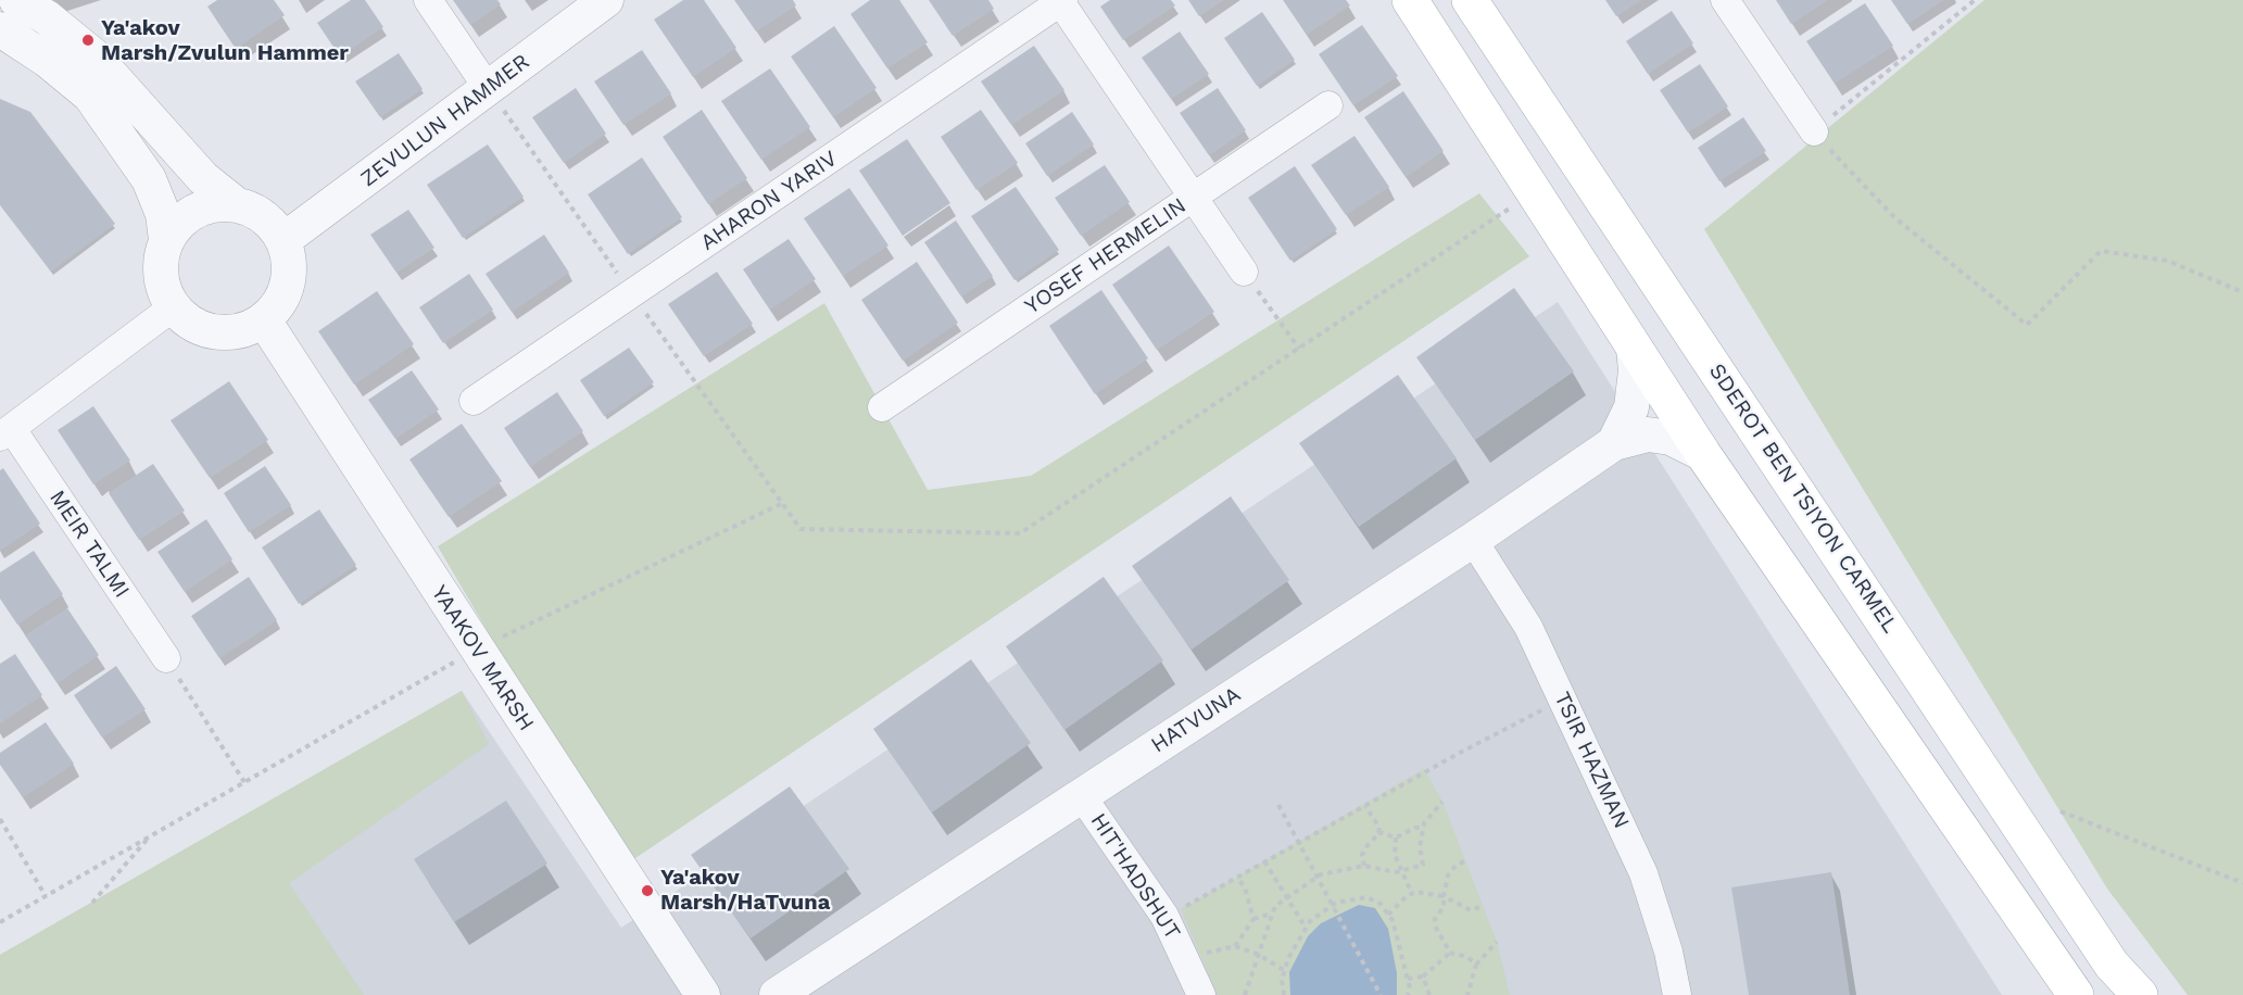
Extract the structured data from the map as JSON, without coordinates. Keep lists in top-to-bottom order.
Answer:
{
  "streets": {
    "main road": ["SDEROT BEN TSIYON CARMEL"],
    "street": [
      "ZEVULUN HAMMER",
      "AHARON YARIV",
      "YOSEF HERMELIN",
      "MEIR TALMI",
      "YAAKOV MARSH",
      "HATVUNA",
      "TSIR HAZMAN",
      "HIT'HADSHUT"
    ]
  },
  "crossings": [
    ["ZEVULUN HAMMER", "YAAKOV MARSH"],
    ["HATVUNA", "TSIR HAZMAN"],
    ["HATVUNA", "HIT'HADSHUT"]
  ],
  "places": ["Ya'akov Marsh/Zvulun Hammer", "Ya'akov Marsh/HaTvuna"]
}
